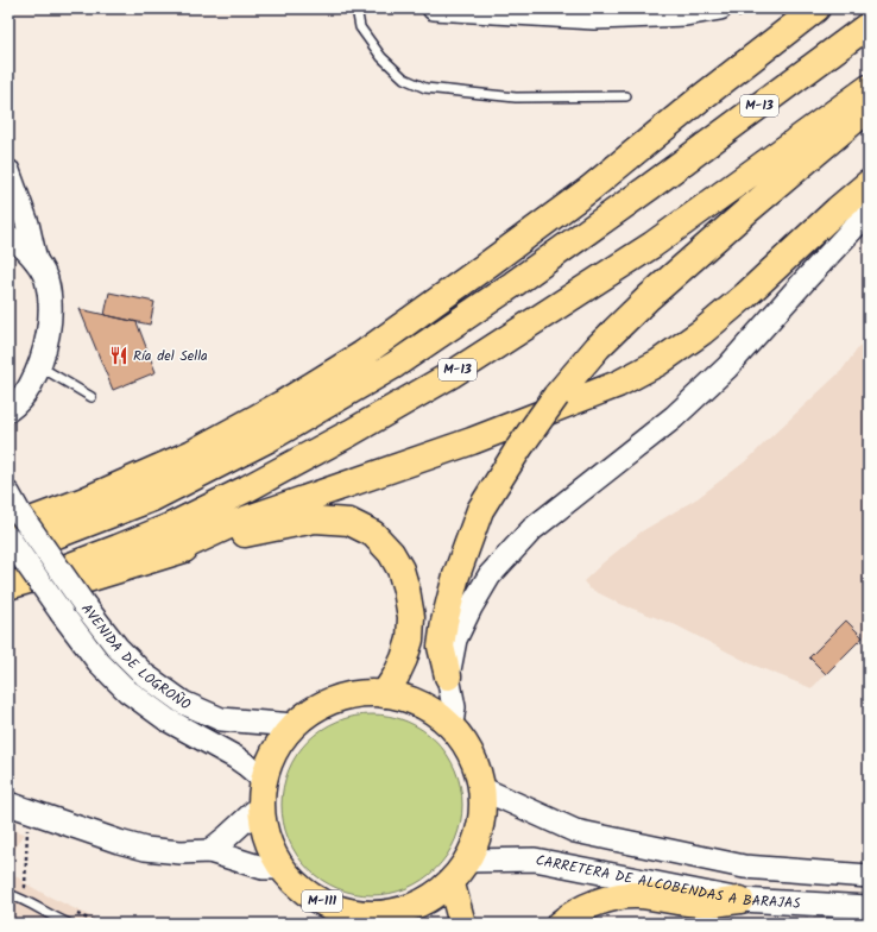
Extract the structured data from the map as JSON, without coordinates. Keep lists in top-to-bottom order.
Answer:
{
  "streets": {
    "main road": ["M-13", "M-111"],
    "street": ["AVENIDA DE LOGROÑO", "CARRETERA DE ALCOBENDAS A BARAJAS"]
  },
  "crossings": [
    ["AVENIDA DE LOGROÑO", "M-111"],
    ["CARRETERA DE ALCOBENDAS A BARAJAS", "M-111"]
  ],
  "places": {
    "restaurant": ["Ría del Sella"]
  }
}
